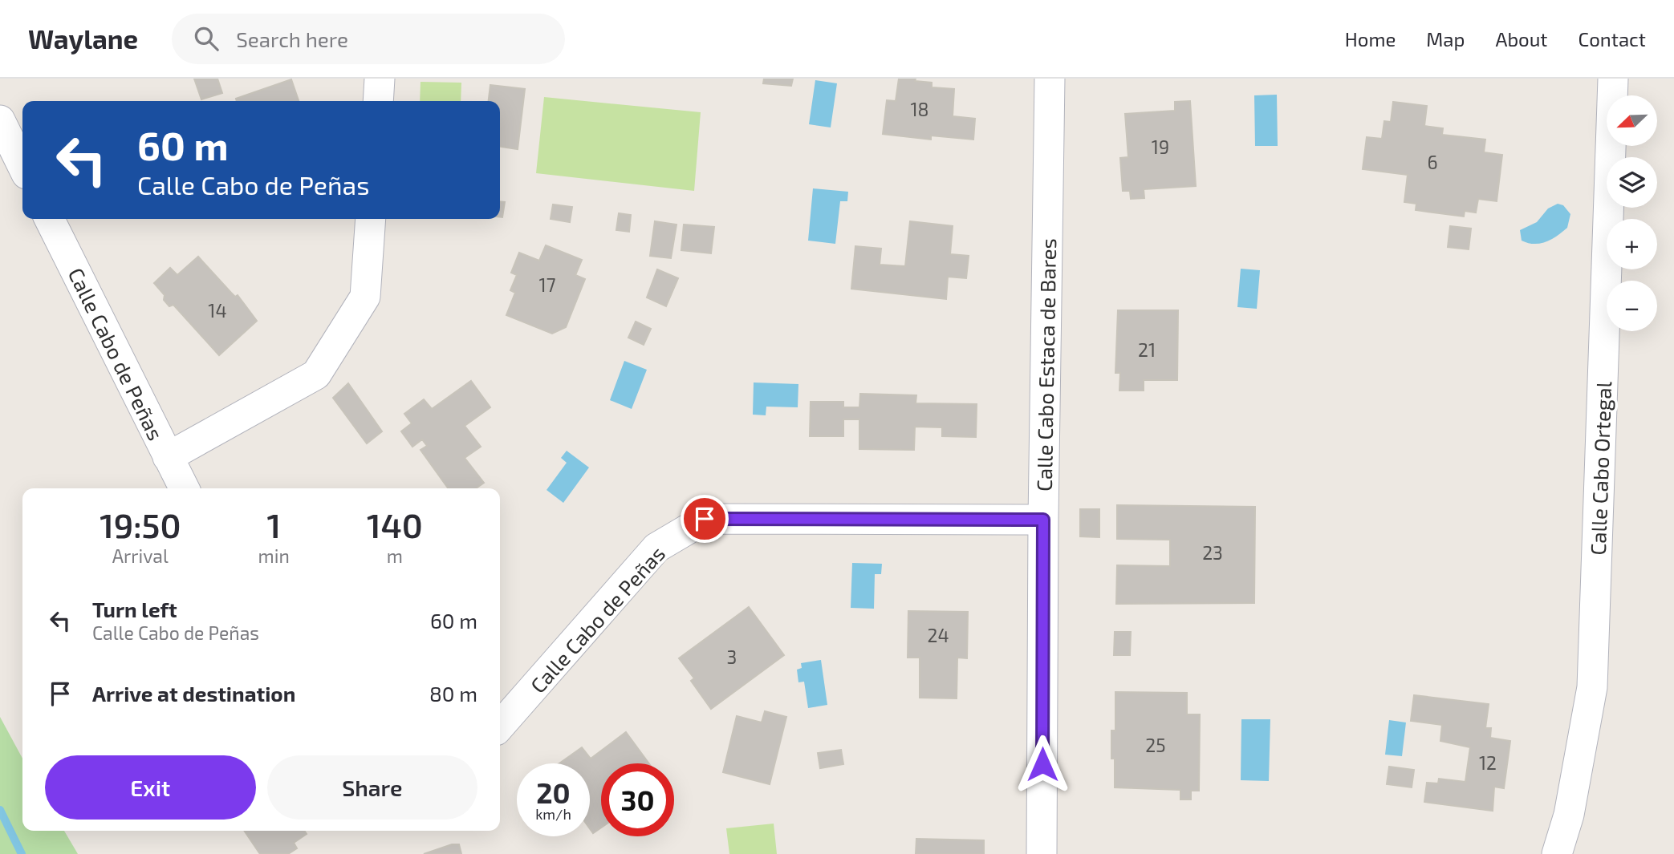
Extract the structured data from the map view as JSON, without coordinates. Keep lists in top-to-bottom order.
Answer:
{
  "streets": {
    "street": ["Calle Cabo de Peñas", "Calle Cabo Estaca de Bares", "Calle Cabo Ortegal"]
  },
  "crossings": [
    ["Calle Cabo de Peñas", "Calle Cabo Estaca de Bares"]
  ],
  "house_numbers": [
    "18",
    "19",
    "6",
    "17",
    "14",
    "21",
    "23",
    "24",
    "3",
    "25",
    "12"
  ],
  "north": "bottom left",
  "page": {
    "header": "Waylane",
    "search": "Search here",
    "nav": [
      "Home",
      "Map",
      "About",
      "Contact"
    ],
    "map_buttons": ["+", "−"],
    "turn": ["60 m", "Calle Cabo de Peñas"],
    "eta": [
      "19:50",
      "Arrival",
      "1",
      "min",
      "140",
      "m"
    ],
    "list": [
      {
        "name": "Turn left",
        "note": "Calle Cabo de Peñas",
        "value": "60 m"
      },
      {
        "name": "Arrive at destination",
        "value": "80 m"
      }
    ],
    "buttons": ["Exit", "Share"],
    "speed": "20 km/h",
    "limit": "30"
  }
}
